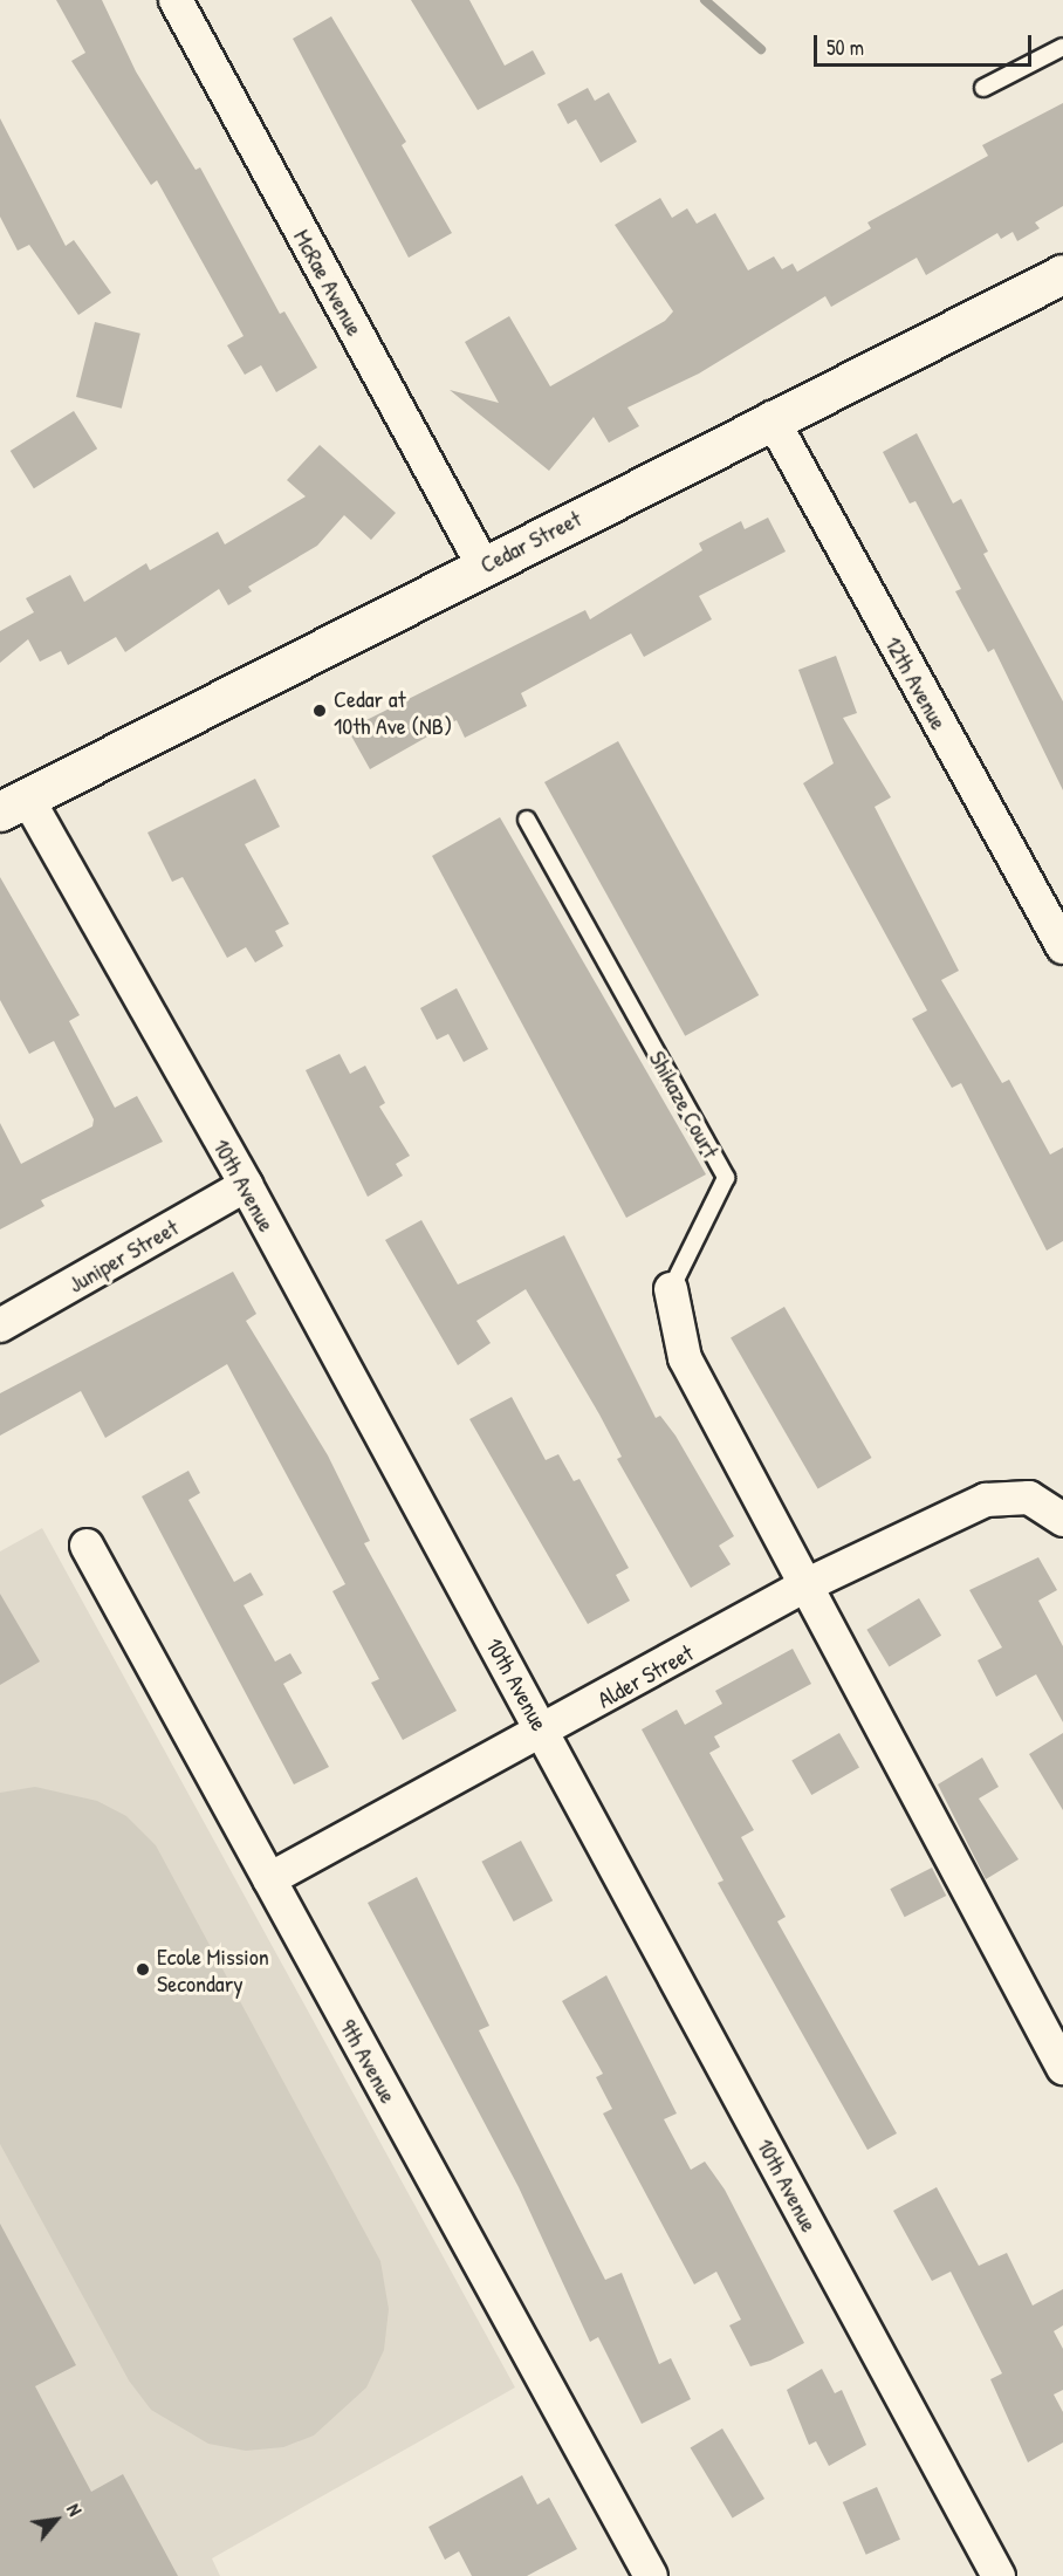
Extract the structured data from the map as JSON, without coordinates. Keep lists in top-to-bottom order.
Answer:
{
  "streets": {
    "main road": ["Cedar Street"],
    "street": [
      "McRae Avenue",
      "12th Avenue",
      "Shikaze Court",
      "10th Avenue",
      "Juniper Street",
      "Alder Street",
      "9th Avenue"
    ]
  },
  "crossings": [
    ["McRae Avenue", "Cedar Street"],
    ["Cedar Street", "12th Avenue"],
    ["Cedar Street", "10th Avenue"],
    ["Shikaze Court", "Alder Street"],
    ["10th Avenue", "Juniper Street"],
    ["10th Avenue", "Alder Street"],
    ["Alder Street", "9th Avenue"]
  ],
  "places": ["Cedar at 10th Ave (NB)", "Ecole Mission Secondary"],
  "scale_bar": "50 m",
  "north": "top right"
}
